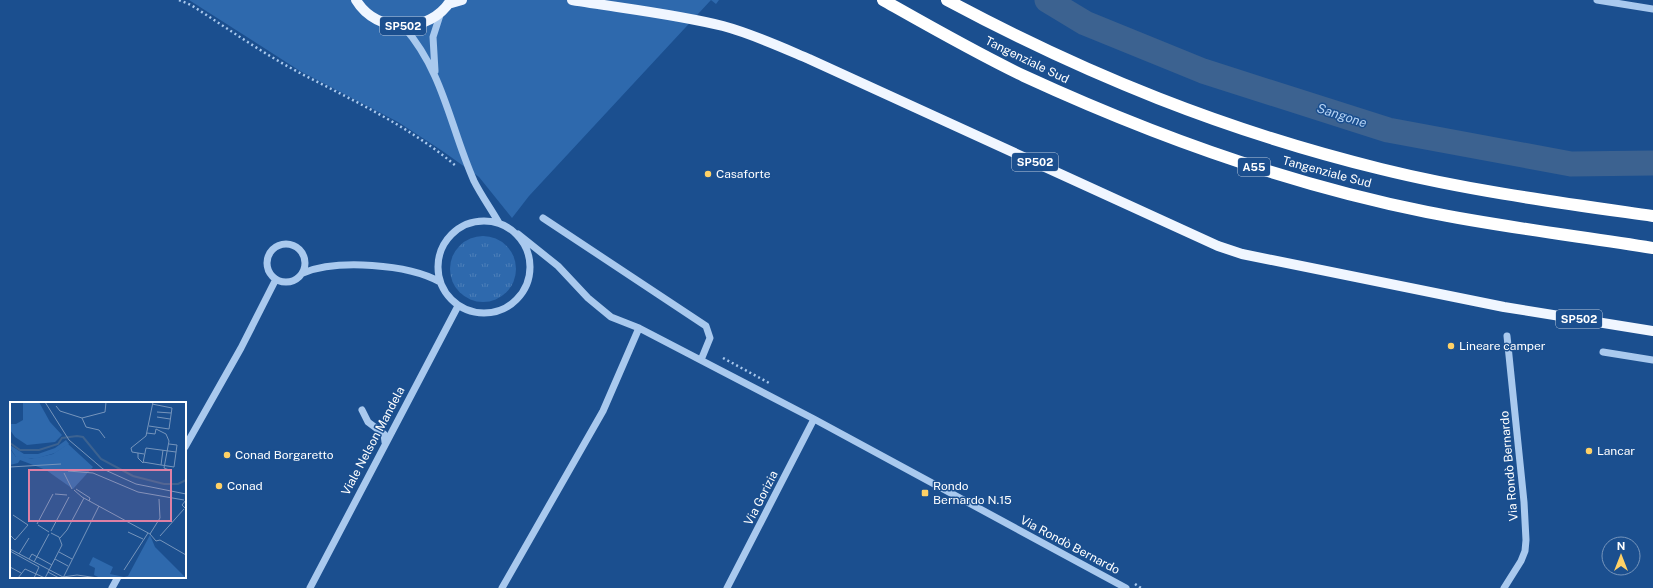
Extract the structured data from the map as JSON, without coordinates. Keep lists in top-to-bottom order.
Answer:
{
  "streets": {
    "highway": ["Tangenziale Sud", "A55"],
    "main road": ["SP502"],
    "street": ["Viale Nelson Mandela", "Via Rondò Bernardo", "Via Gorizia"]
  },
  "crossings": [
    ["Viale Nelson Mandela", "Via Rondò Bernardo"],
    ["Via Rondò Bernardo", "Via Gorizia"]
  ],
  "water": ["Sangone"],
  "places": {
    "other": [
      "Casaforte",
      "Lineare camper",
      "Lancar",
      "Conad Borgaretto",
      "Conad"
    ],
    "transit": ["Rondo Bernardo N.15"]
  },
  "north": "top"
}
